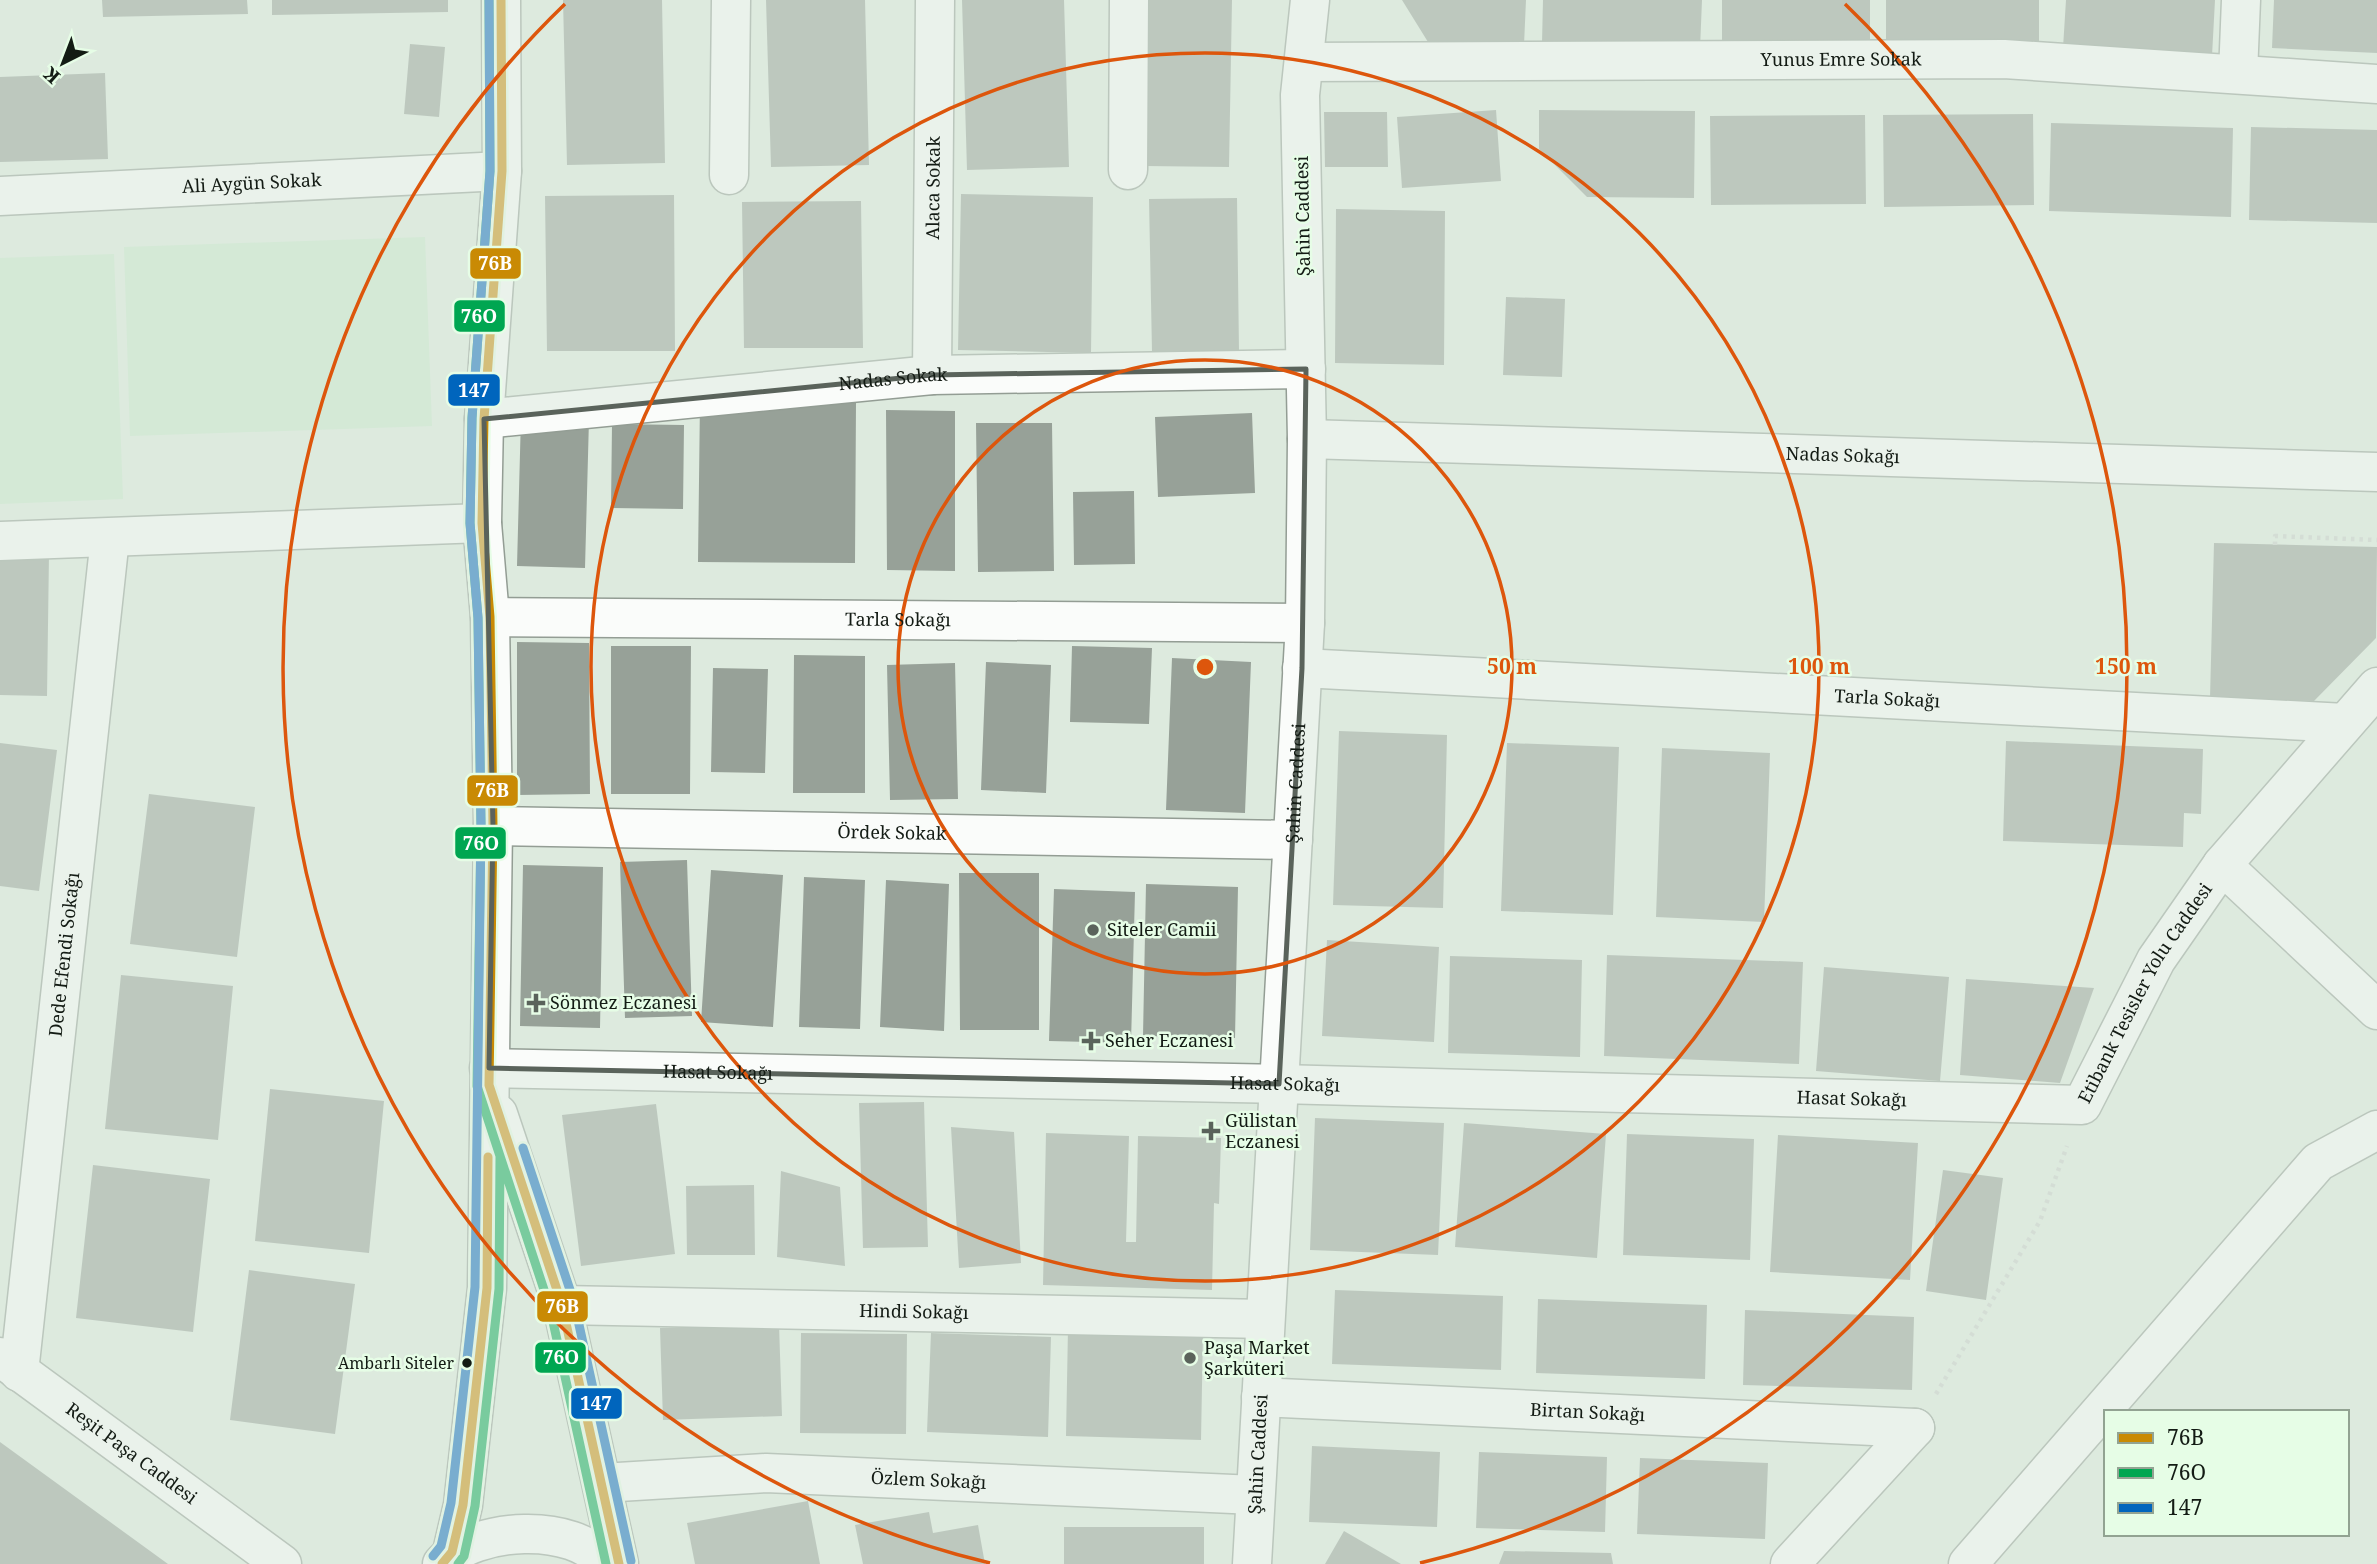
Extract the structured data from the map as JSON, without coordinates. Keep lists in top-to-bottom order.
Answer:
{
  "streets": {
    "street": [
      "Yunus Emre Sokak",
      "Ali Aygün Sokak",
      "Alaca Sokak",
      "Şahin Caddesi",
      "Nadas Sokak",
      "Nadas Sokağı",
      "Tarla Sokağı",
      "Ördek Sokak",
      "Dede Efendi Sokağı",
      "Etibank Tesisler Yolu Caddesi",
      "Hasat Sokağı",
      "Hindi Sokağı",
      "Birtan Sokağı",
      "Reşit Paşa Caddesi",
      "Özlem Sokağı"
    ]
  },
  "crossings": [
    ["Yunus Emre Sokak", "Şahin Caddesi"],
    ["Alaca Sokak", "Nadas Sokak"],
    ["Şahin Caddesi", "Nadas Sokak"],
    ["Şahin Caddesi", "Nadas Sokağı"],
    ["Şahin Caddesi", "Tarla Sokağı"],
    ["Şahin Caddesi", "Ördek Sokak"],
    ["Şahin Caddesi", "Hasat Sokağı"],
    ["Şahin Caddesi", "Hindi Sokağı"],
    ["Şahin Caddesi", "Birtan Sokağı"],
    ["Şahin Caddesi", "Özlem Sokağı"],
    ["Tarla Sokağı", "Etibank Tesisler Yolu Caddesi"],
    ["Dede Efendi Sokağı", "Reşit Paşa Caddesi"],
    ["Etibank Tesisler Yolu Caddesi", "Hasat Sokağı"],
    ["Etibank Tesisler Yolu Caddesi", "Birtan Sokağı"]
  ],
  "places": {
    "other": ["Siteler Camii", "Paşa Market Şarküteri", "Ambarlı Siteler"],
    "health": ["Sönmez Eczanesi", "Seher Eczanesi", "Gülistan Eczanesi"]
  },
  "lines": ["transit line 76B", "transit line 76O", "transit line 147"],
  "legend": ["76B", "76O", "147"],
  "north": "bottom left",
  "rings": ["50 m", "100 m", "150 m"]
}
